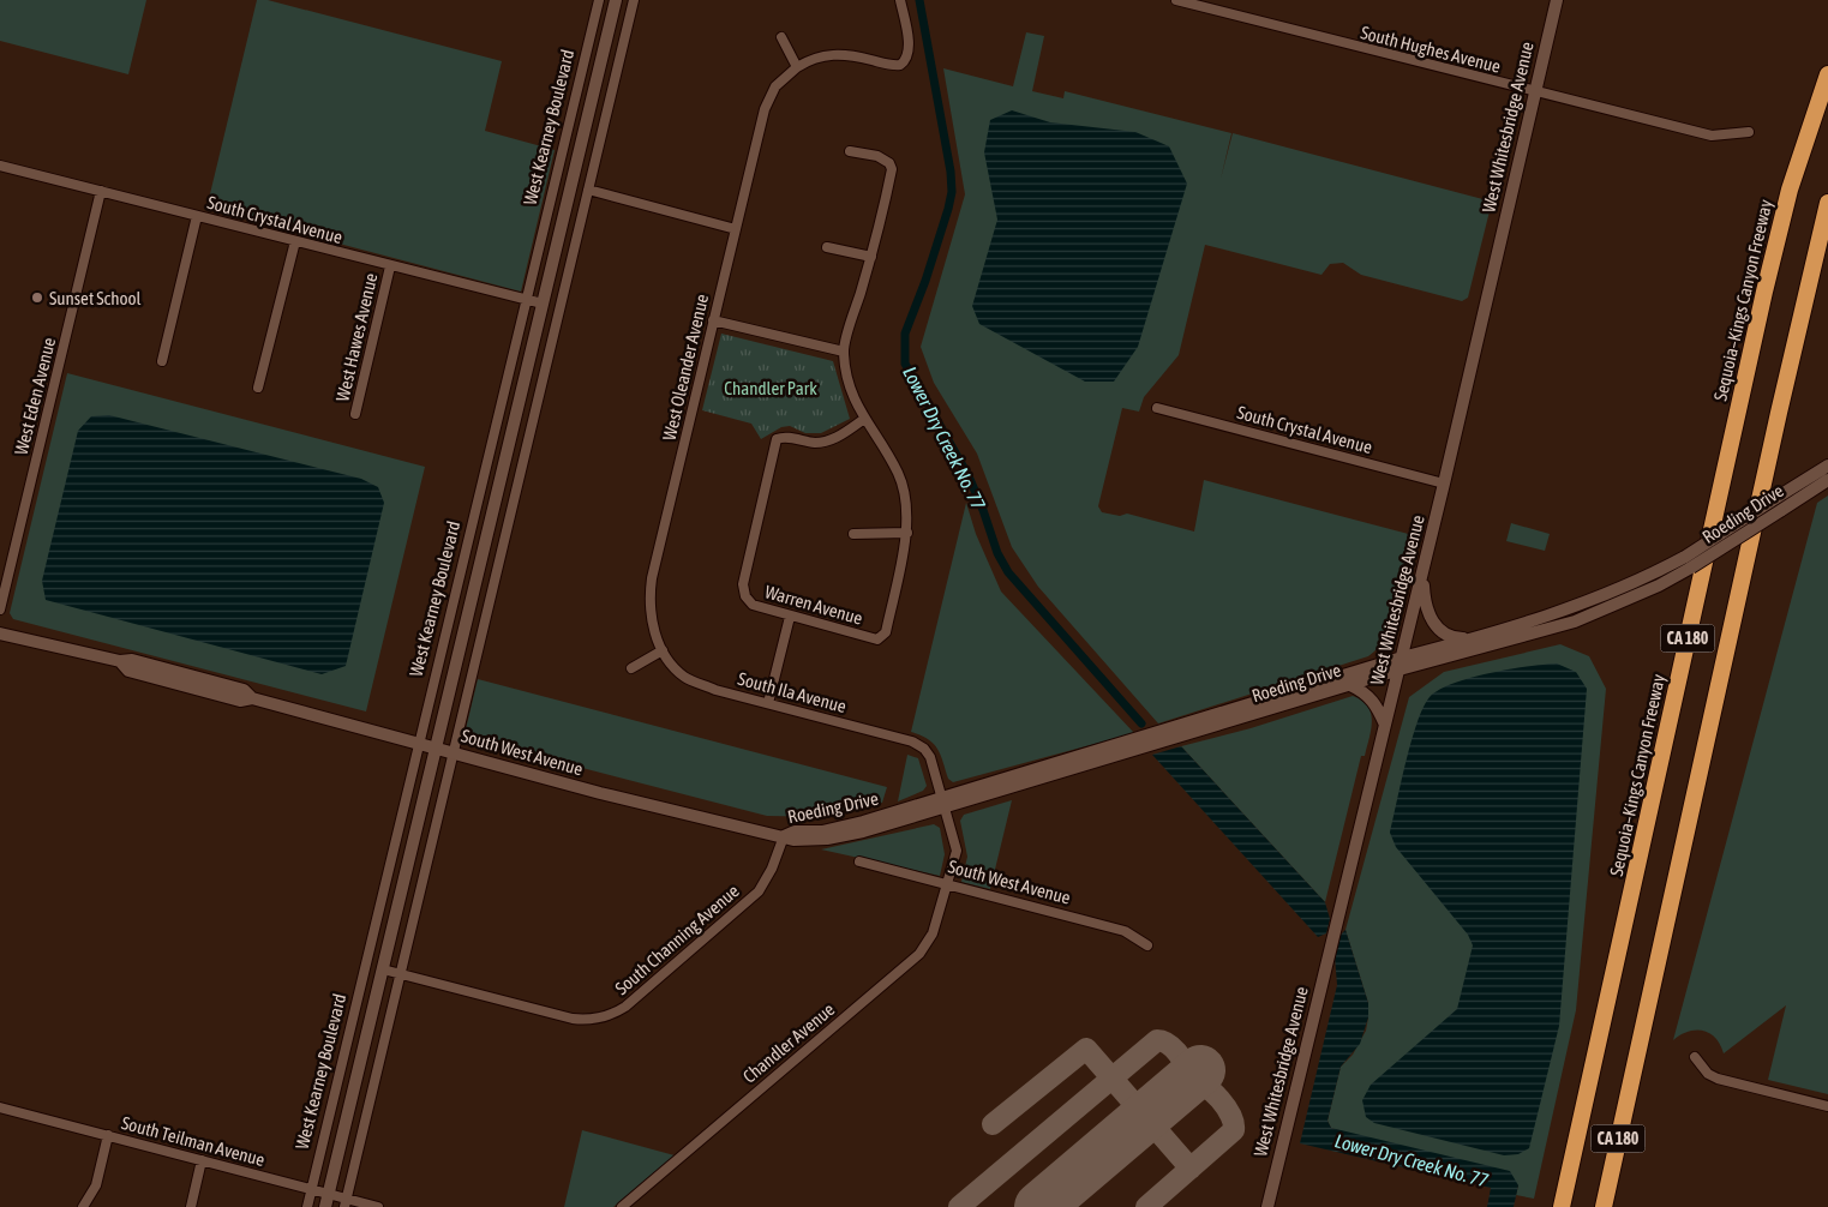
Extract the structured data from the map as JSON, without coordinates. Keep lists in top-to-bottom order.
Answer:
{
  "streets": {
    "highway": ["Sequoia–Kings Canyon Freeway", "CA 180"],
    "street": [
      "South Hughes Avenue",
      "West Kearney Boulevard",
      "West Whitesbridge Avenue",
      "South Crystal Avenue",
      "West Hawes Avenue",
      "West Oleander Avenue",
      "West Eden Avenue",
      "Roeding Drive",
      "Warren Avenue",
      "South Ila Avenue",
      "South West Avenue",
      "South Channing Avenue",
      "Chandler Avenue",
      "South Teilman Avenue"
    ]
  },
  "crossings": [
    ["South Hughes Avenue", "West Whitesbridge Avenue"],
    ["West Kearney Boulevard", "South Crystal Avenue"],
    ["West Kearney Boulevard", "South West Avenue"],
    ["West Kearney Boulevard", "South Channing Avenue"],
    ["West Kearney Boulevard", "South Teilman Avenue"],
    ["West Whitesbridge Avenue", "South Crystal Avenue"],
    ["West Whitesbridge Avenue", "Roeding Drive"],
    ["South Crystal Avenue", "West Hawes Avenue"],
    ["South Crystal Avenue", "West Eden Avenue"],
    ["West Oleander Avenue", "South Ila Avenue"],
    ["Roeding Drive", "South West Avenue"],
    ["Roeding Drive", "South Channing Avenue"],
    ["Roeding Drive", "Chandler Avenue"],
    ["South Ila Avenue", "Chandler Avenue"],
    ["South West Avenue", "South Channing Avenue"],
    ["South West Avenue", "Chandler Avenue"]
  ],
  "water": ["Lower Dry Creek No. 77"],
  "parks": ["Chandler Park"],
  "places": ["Sunset School"]
}
